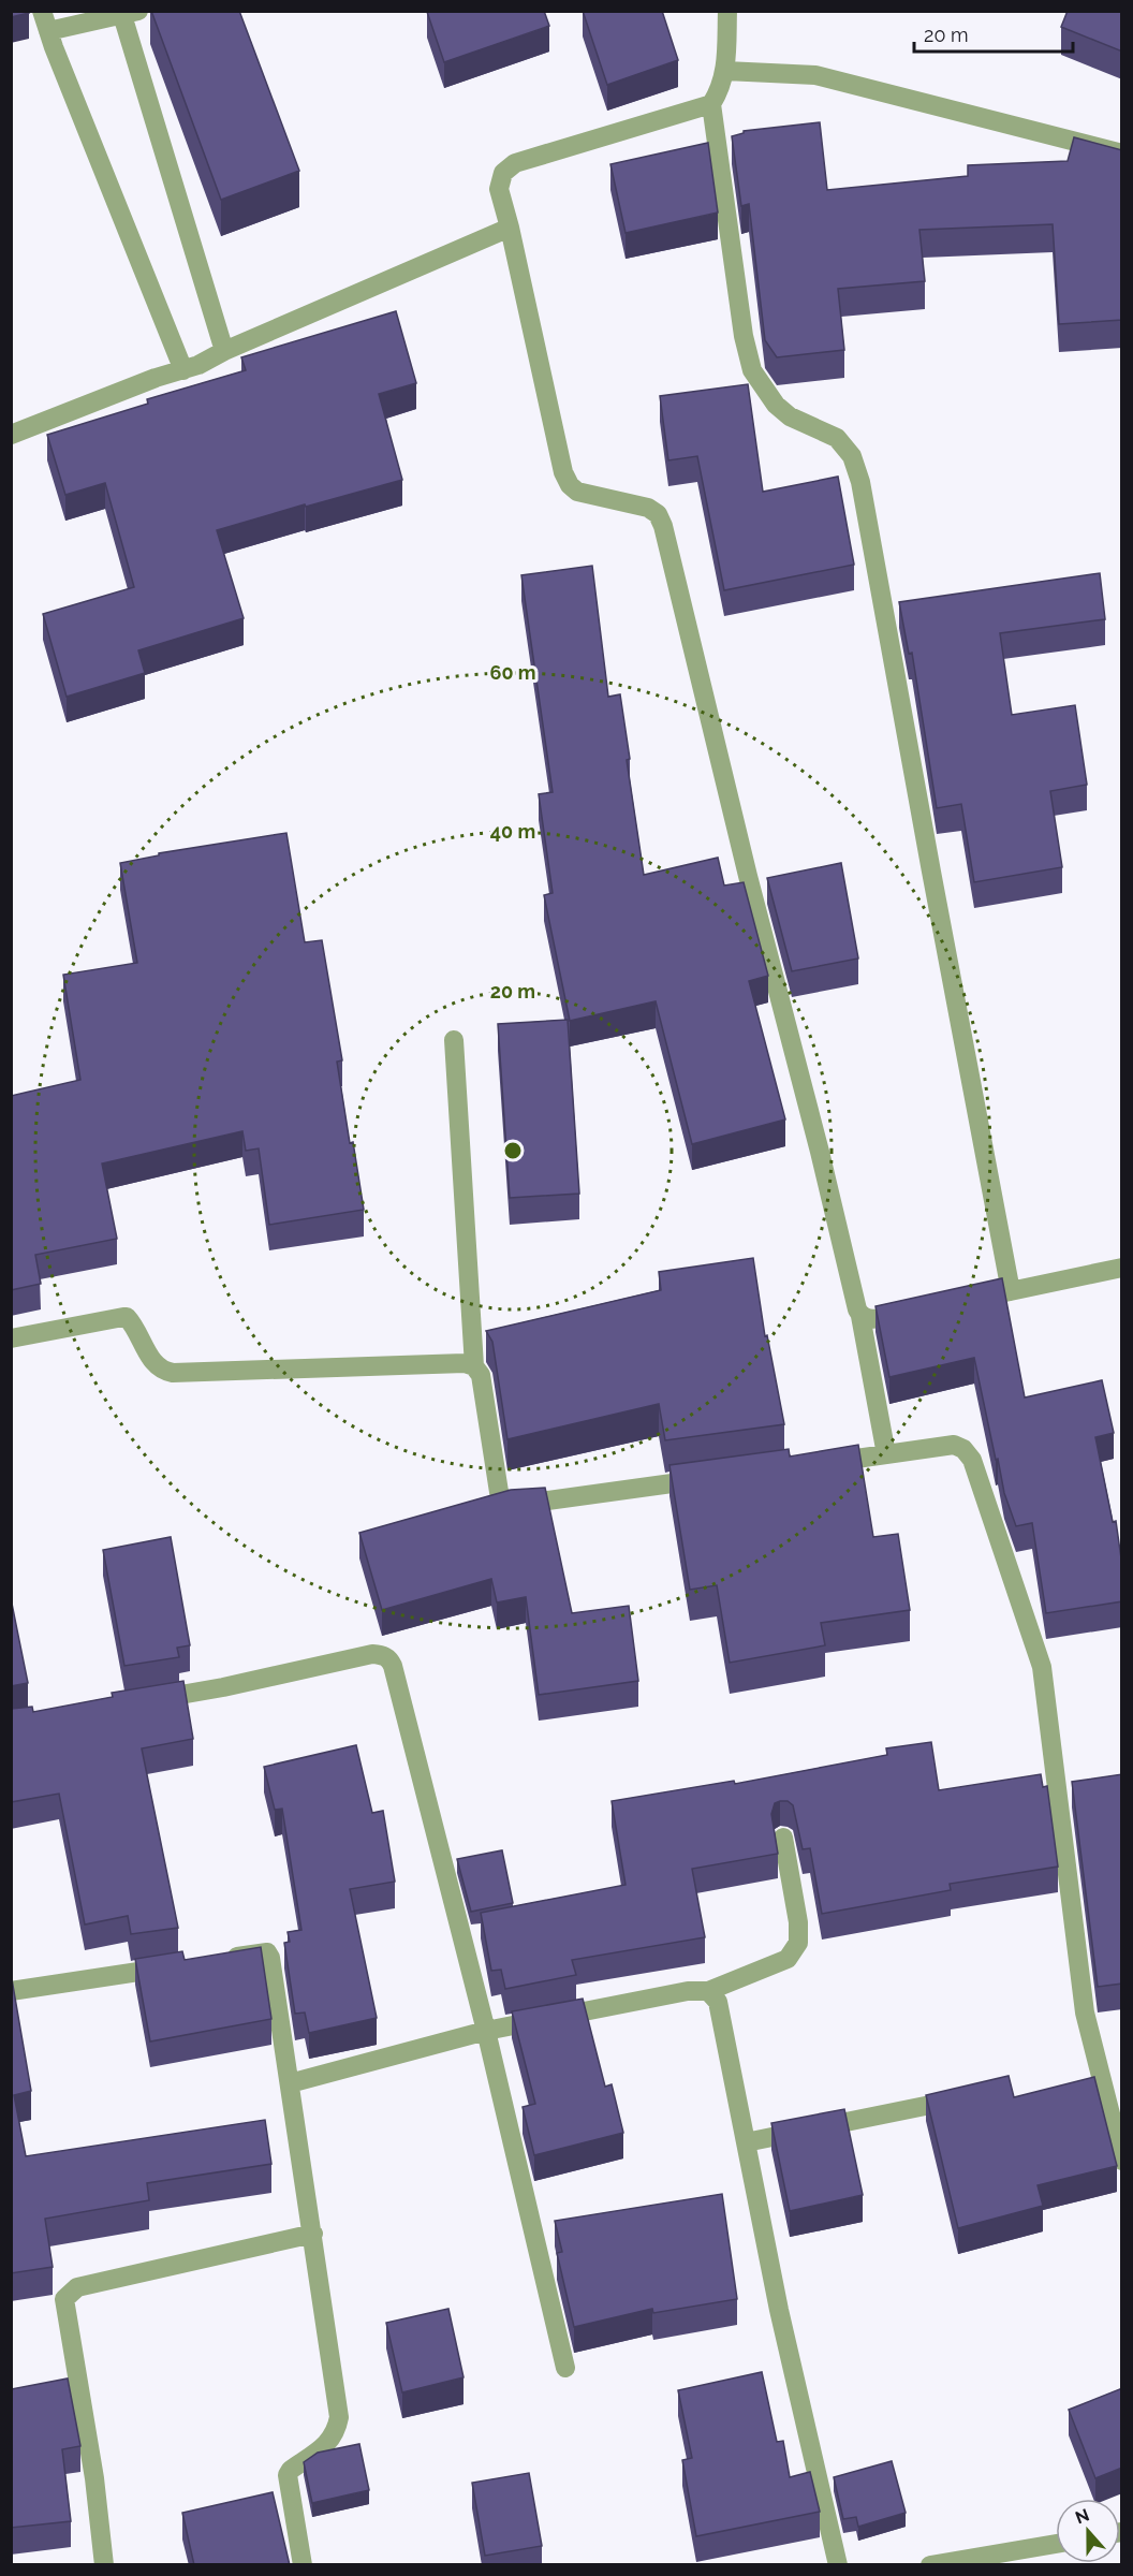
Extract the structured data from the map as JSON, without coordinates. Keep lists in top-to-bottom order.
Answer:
{
  "scale_bar": "20 m",
  "north": "top",
  "rings": ["60 m", "40 m", "20 m"]
}
